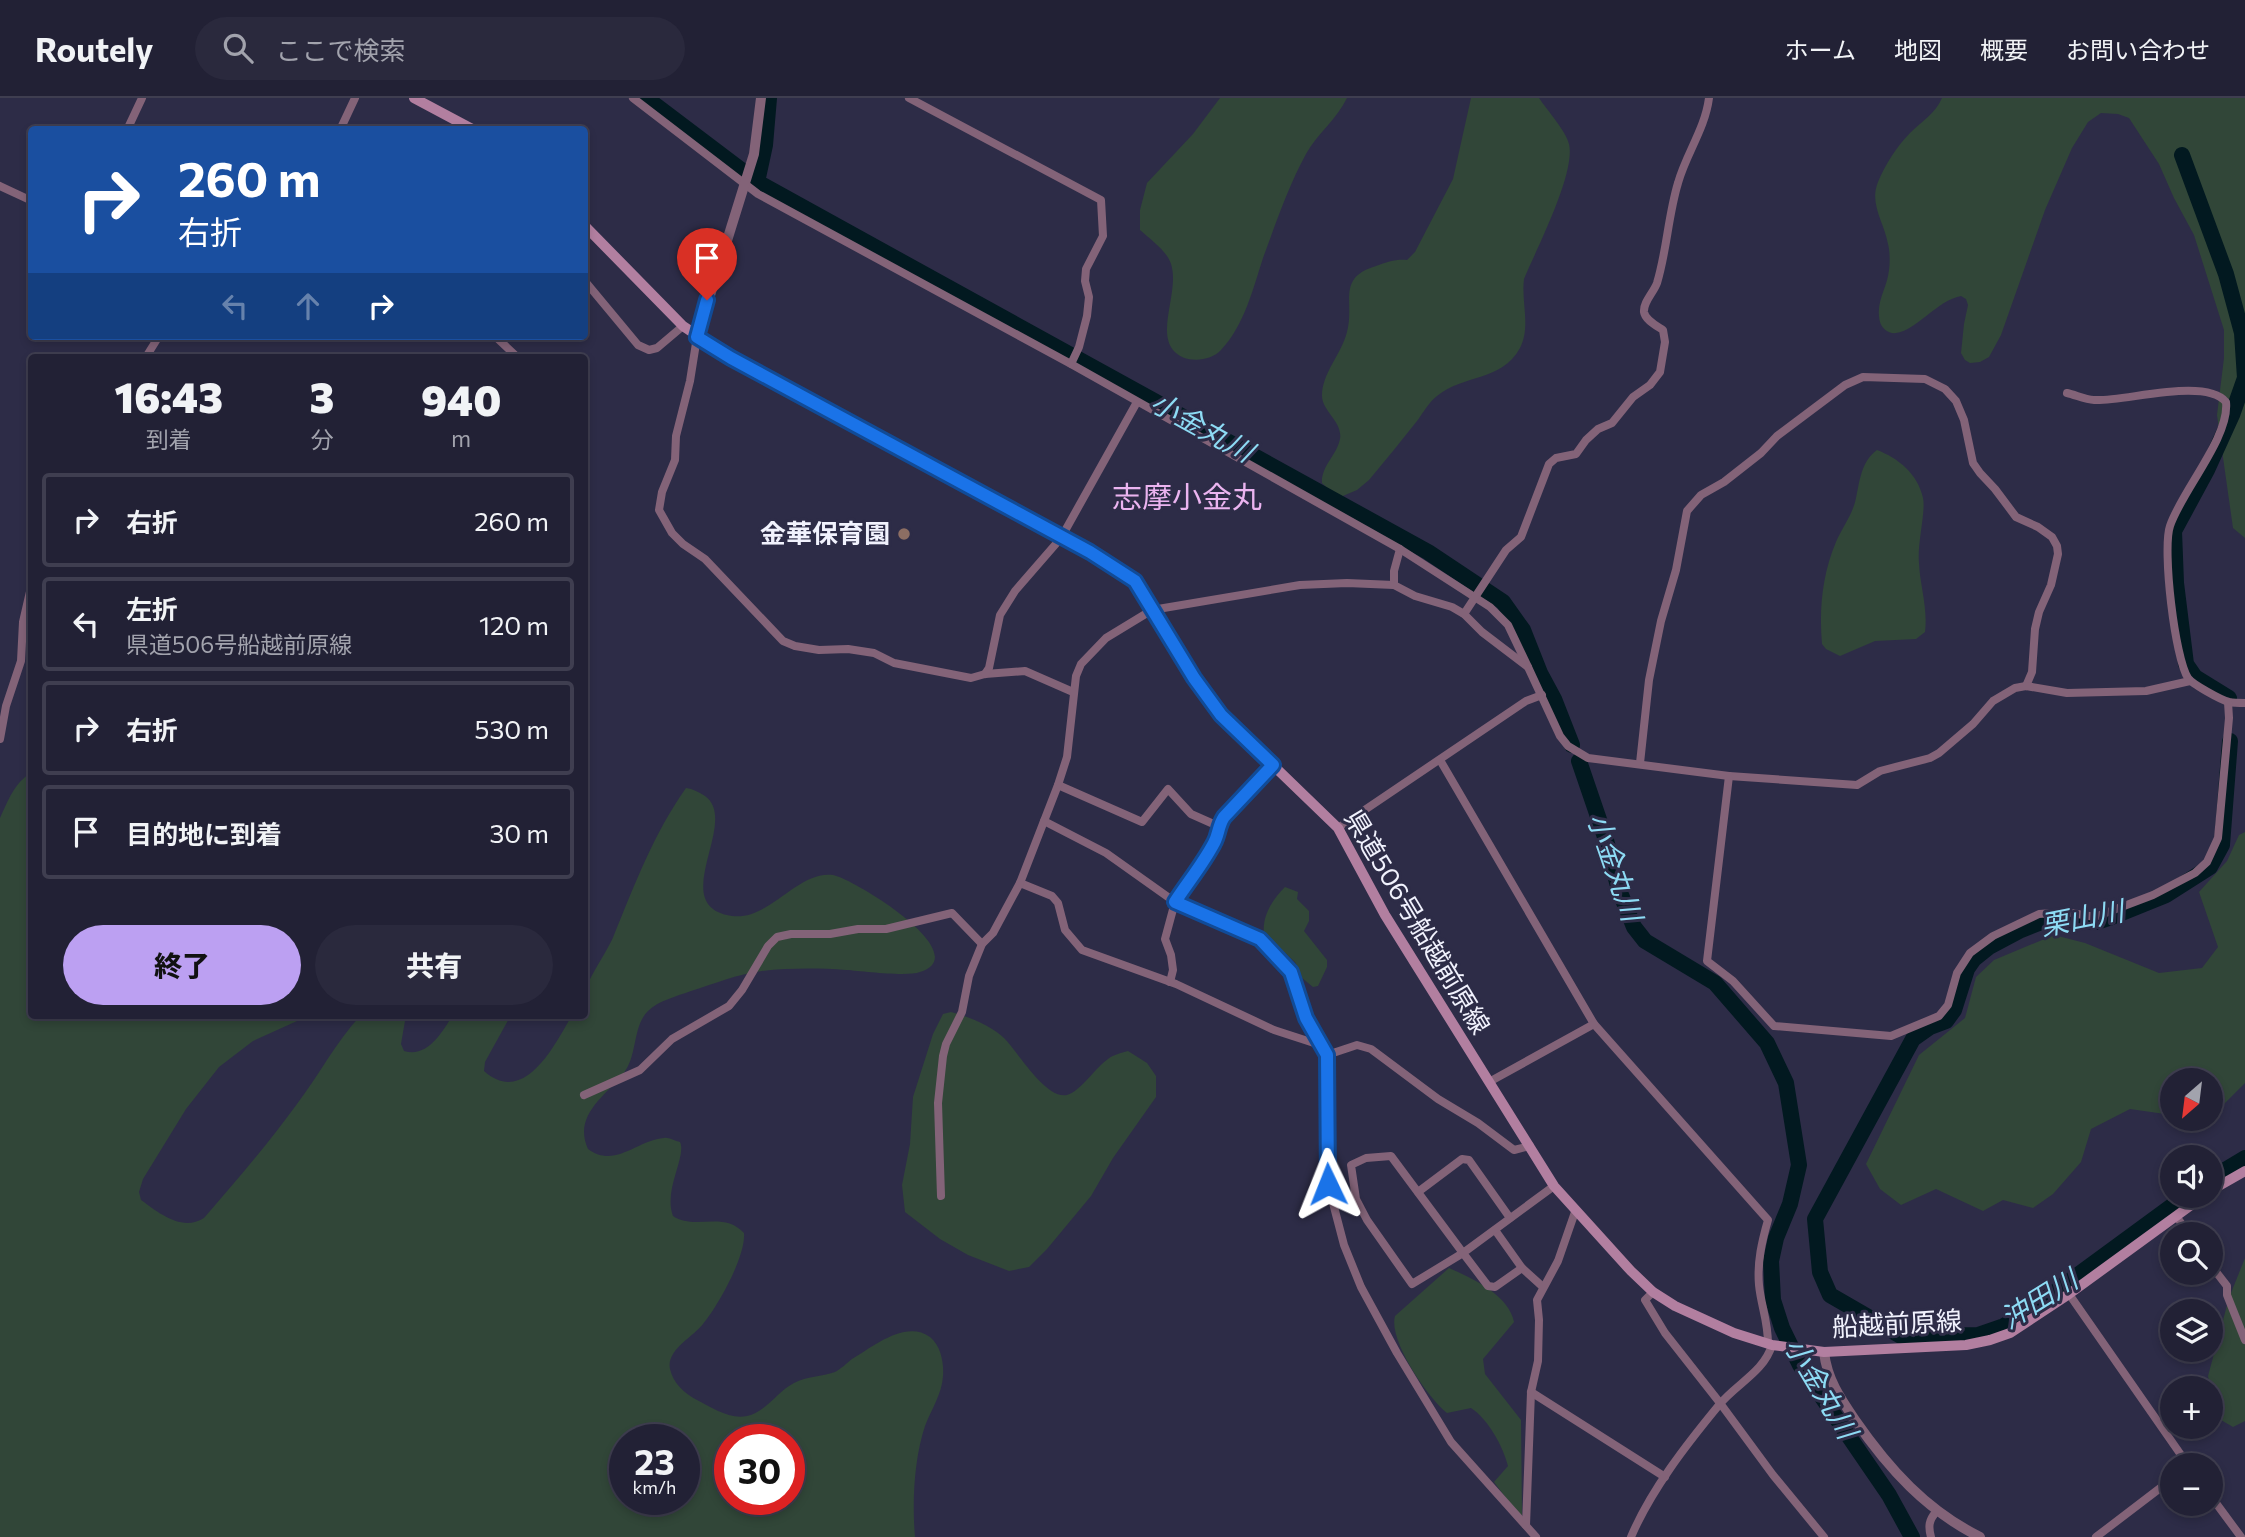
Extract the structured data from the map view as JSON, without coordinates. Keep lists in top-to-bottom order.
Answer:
{
  "streets": {
    "main road": ["県道506号船越前原線", "船越前原線"]
  },
  "crossings": [
    ["県道506号船越前原線", "船越前原線"]
  ],
  "districts": ["志摩小金丸"],
  "water": ["小金丸川", "栗山川", "沖田川"],
  "places": ["金華保育園"],
  "north": "bottom left",
  "page": {
    "header": "Routely",
    "search": "ここで検索",
    "nav": [
      "ホーム",
      "地図",
      "概要",
      "お問い合わせ"
    ],
    "turn": ["260 m", "右折"],
    "eta": [
      "16:43",
      "到着",
      "3",
      "分",
      "940",
      "m"
    ],
    "list": [
      {
        "name": "右折",
        "value": "260 m"
      },
      {
        "name": "左折",
        "note": "県道506号船越前原線",
        "value": "120 m"
      },
      {
        "name": "右折",
        "value": "530 m"
      },
      {
        "name": "目的地に到着",
        "value": "30 m"
      }
    ],
    "buttons": ["終了", "共有"],
    "map_buttons": ["+", "−"],
    "speed": "23 km/h",
    "limit": "30"
  }
}
